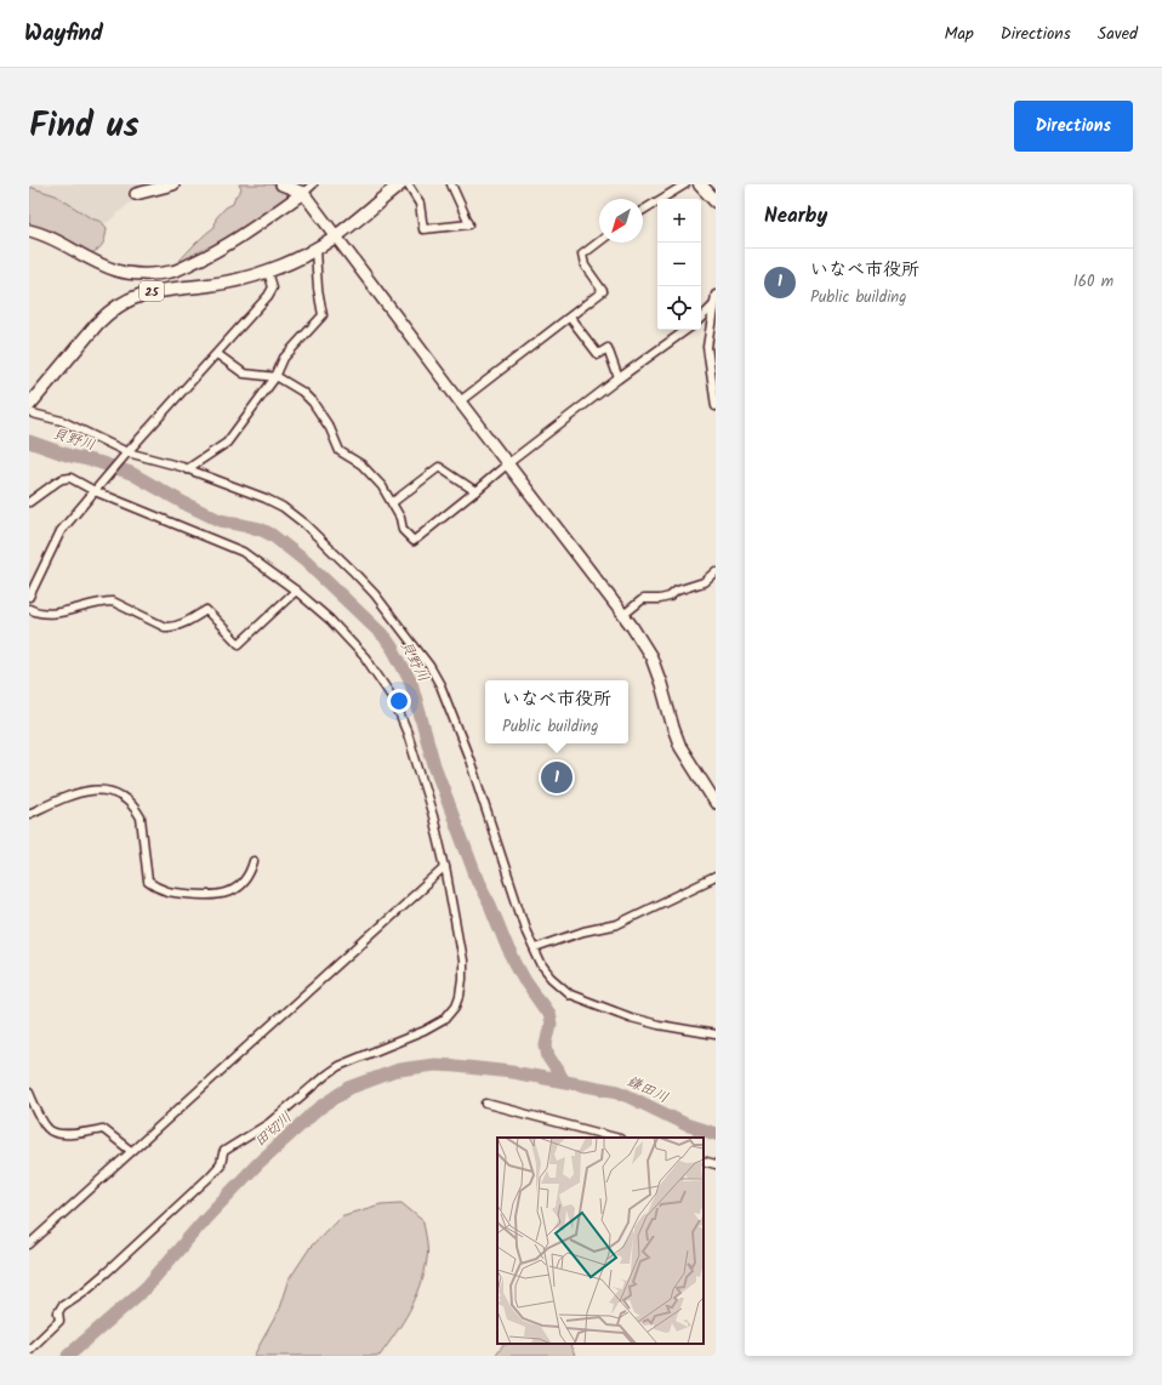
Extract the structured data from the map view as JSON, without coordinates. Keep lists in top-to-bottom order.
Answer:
{
  "streets": {
    "main road": ["25"]
  },
  "water": ["貝野川", "鎌田川", "田切川"],
  "north": "bottom left",
  "page": {
    "header": "Wayfind",
    "nav": ["Map", "Directions", "Saved"],
    "title": "Find us",
    "buttons": "Directions",
    "heading": "Nearby",
    "map_buttons": ["+", "−"],
    "list": [
      {
        "mark": "1",
        "name": "いなべ市役所",
        "note": "Public building",
        "value": "160 m"
      }
    ],
    "popup": ["いなべ市役所", "Public building"],
    "pins": "1"
  }
}
